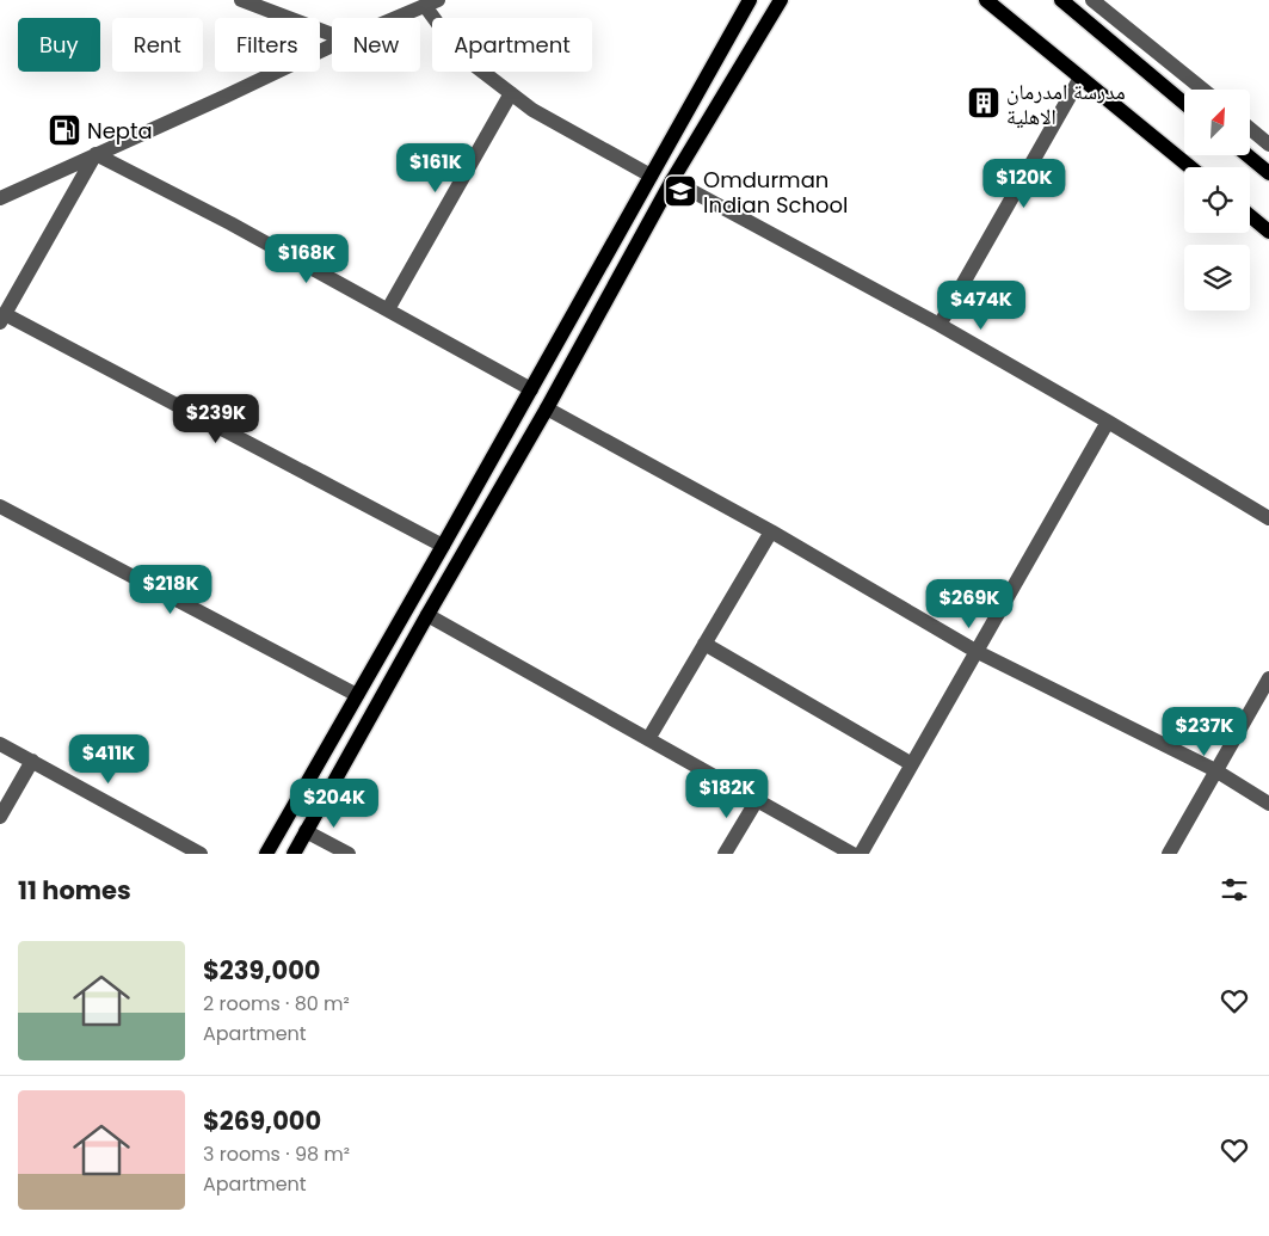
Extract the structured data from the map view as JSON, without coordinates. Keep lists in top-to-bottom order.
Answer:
{
  "places": {
    "building": ["مدرسة امدرمان الاهلية"],
    "fuel station": ["Nepta"],
    "school or university": ["Omdurman Indian School"]
  },
  "north": "top right",
  "page": {
    "chip": [
      "Buy",
      "Rent",
      "Filters",
      "New",
      "Apartment"
    ],
    "price": [
      "$161K",
      "$120K",
      "$168K",
      "$474K",
      "$239K",
      "$218K",
      "$269K",
      "$237K",
      "$411K",
      "$182K",
      "$204K"
    ],
    "heading": "11 homes",
    "list": [
      {
        "name": "$239,000",
        "note": "2 rooms · 80 m² · Apartment"
      },
      {
        "name": "$269,000",
        "note": "3 rooms · 98 m² · Apartment"
      }
    ]
  }
}
